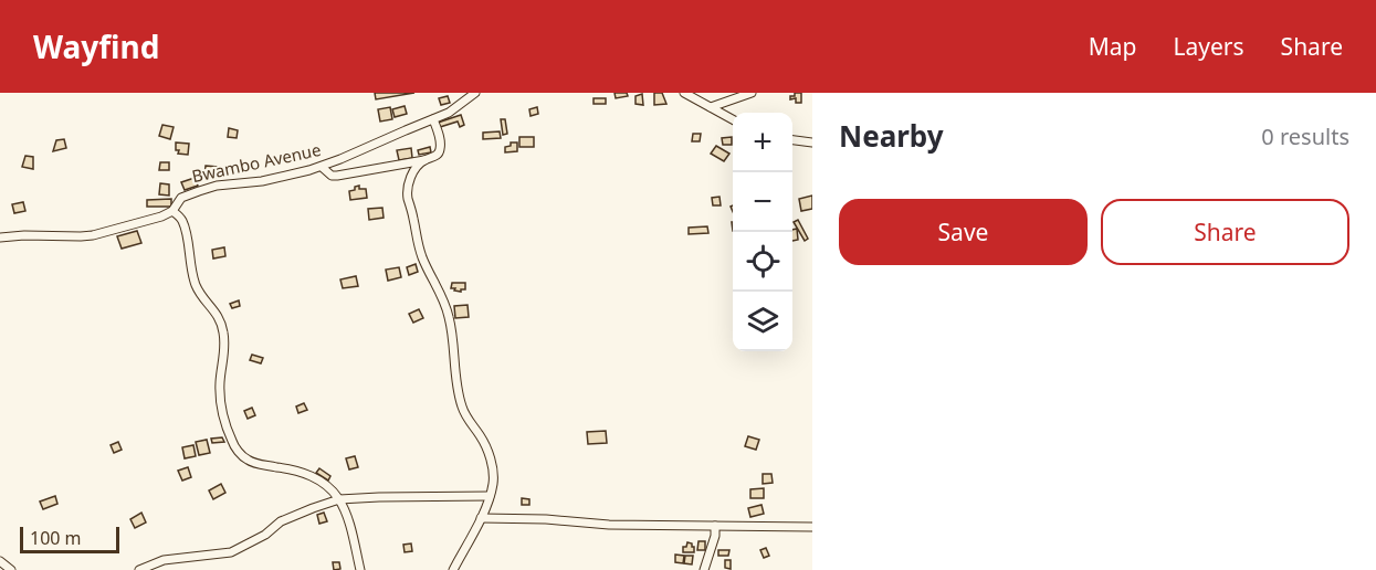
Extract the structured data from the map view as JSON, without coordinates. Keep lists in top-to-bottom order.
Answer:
{
  "streets": {
    "street": ["Bwambo Avenue"]
  },
  "scale_bar": "100 m",
  "page": {
    "header": "Wayfind",
    "nav": ["Map", "Layers", "Share"],
    "heading": ["Nearby", "0 results"],
    "map_buttons": ["+", "−"],
    "buttons": ["Save", "Share"],
    "scale": "100 m"
  }
}
